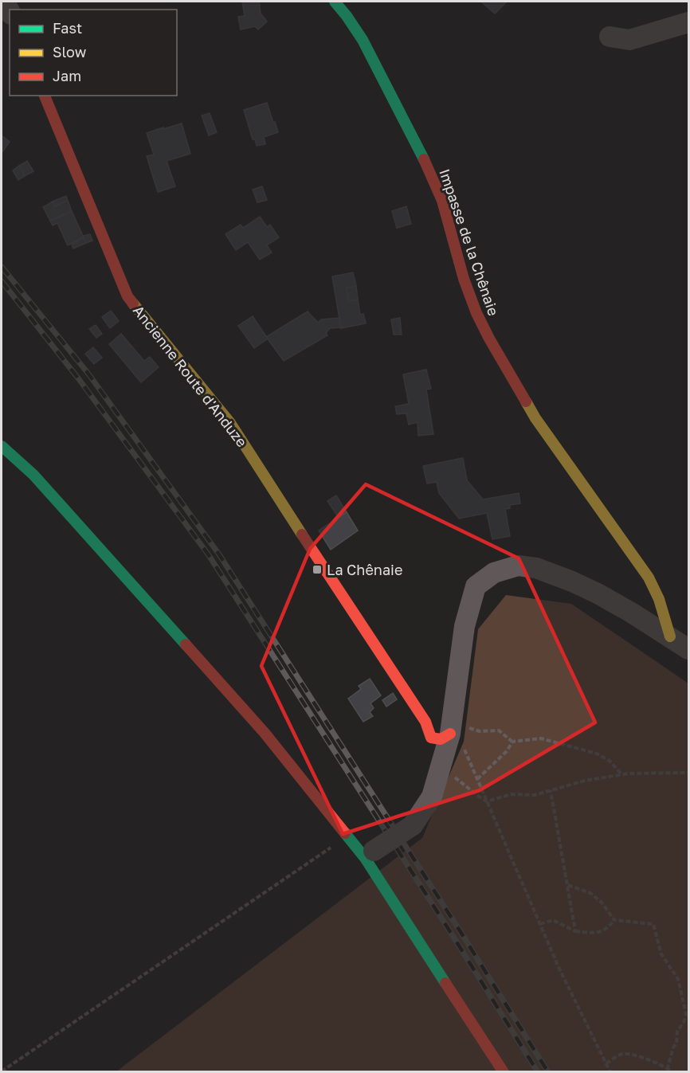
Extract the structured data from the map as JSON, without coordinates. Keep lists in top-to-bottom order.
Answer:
{
  "streets": {
    "street": ["Impasse de la Chênaie", "Ancienne Route d'Anduze"]
  },
  "places": {
    "transit": ["La Chênaie"]
  },
  "legend": ["Fast", "Slow", "Jam"]
}
